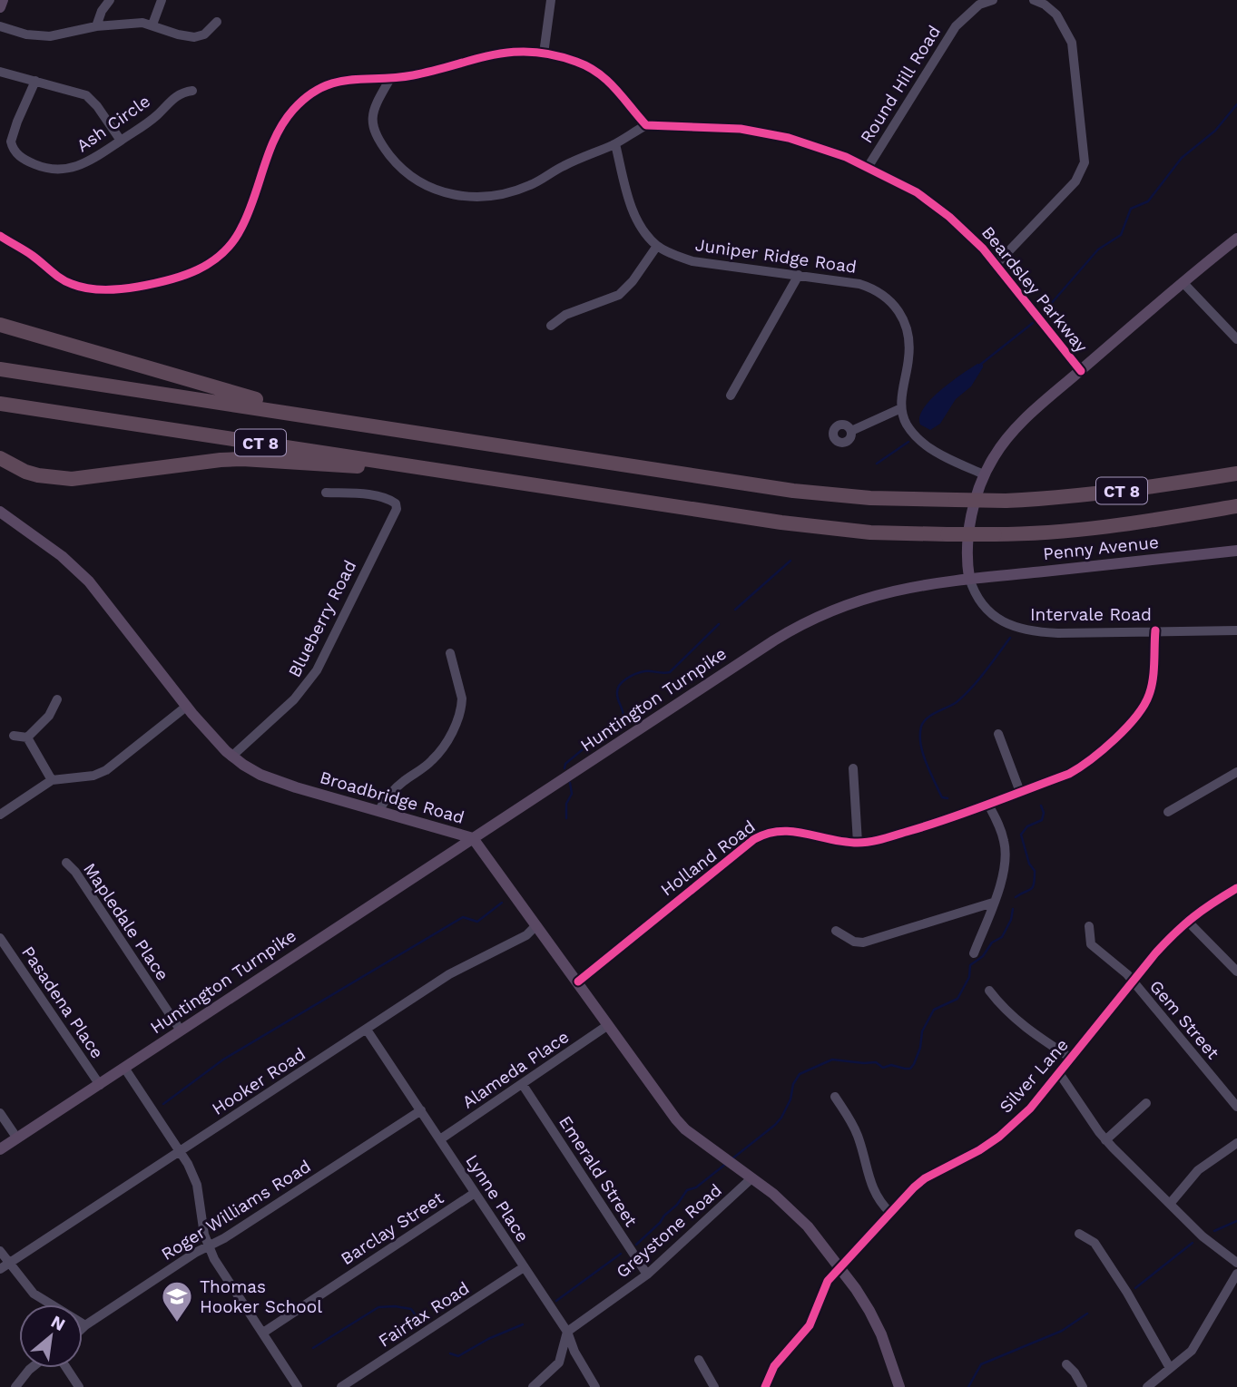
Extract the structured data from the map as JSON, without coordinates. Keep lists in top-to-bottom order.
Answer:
{
  "streets": {
    "highway": ["CT 8"],
    "main road": ["Penny Avenue", "Huntington Turnpike", "Broadbridge Road"],
    "street": [
      "Round Hill Road",
      "Ash Circle",
      "Juniper Ridge Road",
      "Beardsley Parkway",
      "Intervale Road",
      "Blueberry Road",
      "Holland Road",
      "Mapledale Place",
      "Pasadena Place",
      "Gem Street",
      "Alameda Place",
      "Silver Lane",
      "Hooker Road",
      "Emerald Street",
      "Lynne Place",
      "Roger Williams Road",
      "Barclay Street",
      "Greystone Road",
      "Fairfax Road"
    ]
  },
  "crossings": [
    ["Round Hill Road", "Beardsley Parkway"],
    ["Penny Avenue", "Intervale Road"],
    ["Penny Avenue", "Huntington Turnpike"],
    ["Intervale Road", "Huntington Turnpike"],
    ["Intervale Road", "Holland Road"],
    ["Blueberry Road", "Broadbridge Road"],
    ["Huntington Turnpike", "Broadbridge Road"],
    ["Huntington Turnpike", "Mapledale Place"],
    ["Huntington Turnpike", "Pasadena Place"],
    ["Broadbridge Road", "Holland Road"],
    ["Broadbridge Road", "Alameda Place"],
    ["Broadbridge Road", "Silver Lane"],
    ["Broadbridge Road", "Hooker Road"],
    ["Broadbridge Road", "Greystone Road"],
    ["Gem Street", "Silver Lane"],
    ["Alameda Place", "Emerald Street"],
    ["Alameda Place", "Lynne Place"],
    ["Hooker Road", "Lynne Place"],
    ["Emerald Street", "Greystone Road"],
    ["Lynne Place", "Roger Williams Road"],
    ["Lynne Place", "Barclay Street"],
    ["Lynne Place", "Greystone Road"],
    ["Lynne Place", "Fairfax Road"]
  ],
  "places": {
    "school or university": ["Thomas Hooker School"]
  },
  "north": "top right"
}
